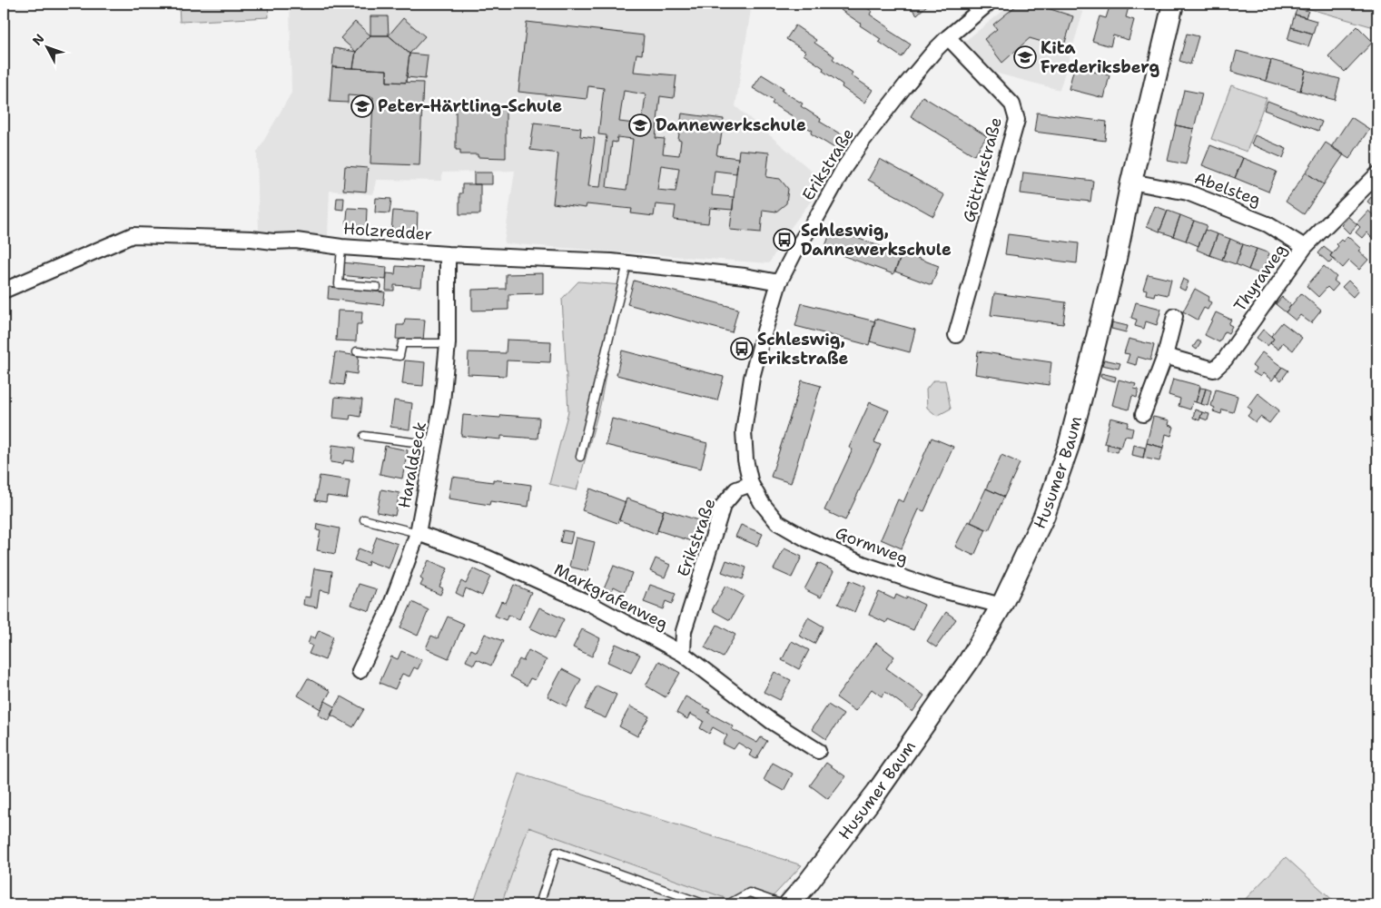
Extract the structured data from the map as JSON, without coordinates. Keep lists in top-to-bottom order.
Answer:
{
  "streets": {
    "street": [
      "Erikstraße",
      "Göttrikstraße",
      "Abelsteg",
      "Holzredder",
      "Thyraweg",
      "Haraldseck",
      "Husumer Baum",
      "Gormweg",
      "Markgrafenweg"
    ]
  },
  "crossings": [
    ["Erikstraße", "Göttrikstraße"],
    ["Erikstraße", "Holzredder"],
    ["Erikstraße", "Gormweg"],
    ["Erikstraße", "Markgrafenweg"],
    ["Abelsteg", "Thyraweg"],
    ["Abelsteg", "Husumer Baum"],
    ["Holzredder", "Haraldseck"],
    ["Haraldseck", "Markgrafenweg"],
    ["Husumer Baum", "Gormweg"]
  ],
  "places": {
    "school or university": ["Kita Frederiksberg", "Peter-Härtling-Schule", "Dannewerkschule"],
    "bus stop": ["Schleswig, Dannewerkschule", "Schleswig, Erikstraße"]
  },
  "north": "top left"
}
